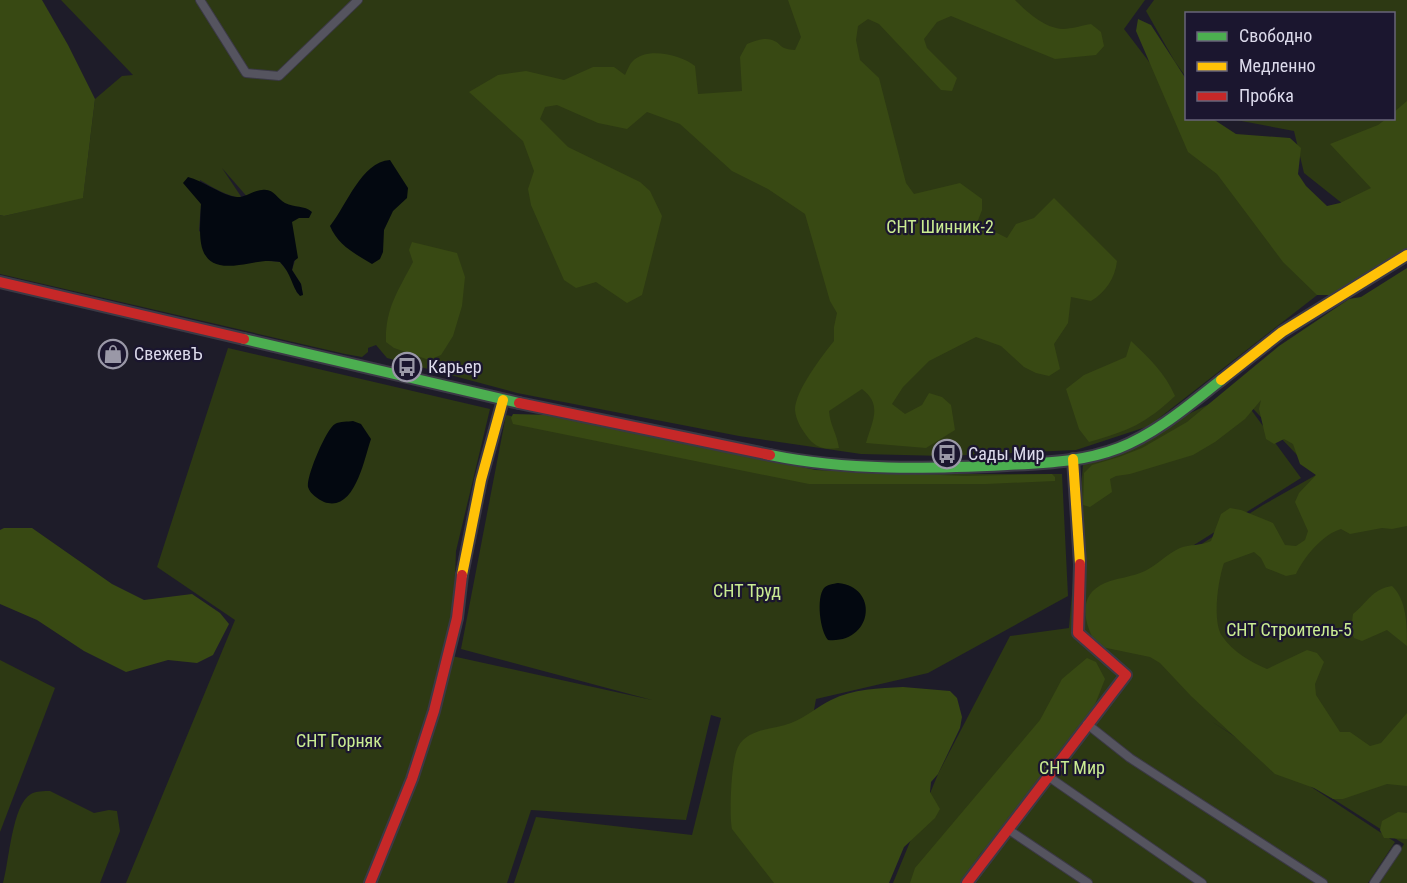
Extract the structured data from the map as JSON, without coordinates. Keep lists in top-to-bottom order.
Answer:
{
  "parks": [
    "СНТ Шинник-2",
    "СНТ Труд",
    "СНТ Строитель-5",
    "СНТ Горняк",
    "СНТ Мир"
  ],
  "places": {
    "shop": ["СвежевЪ"],
    "bus stop": ["Карьер", "Сады Мир"]
  },
  "legend": ["Свободно", "Медленно", "Пробка"]
}
